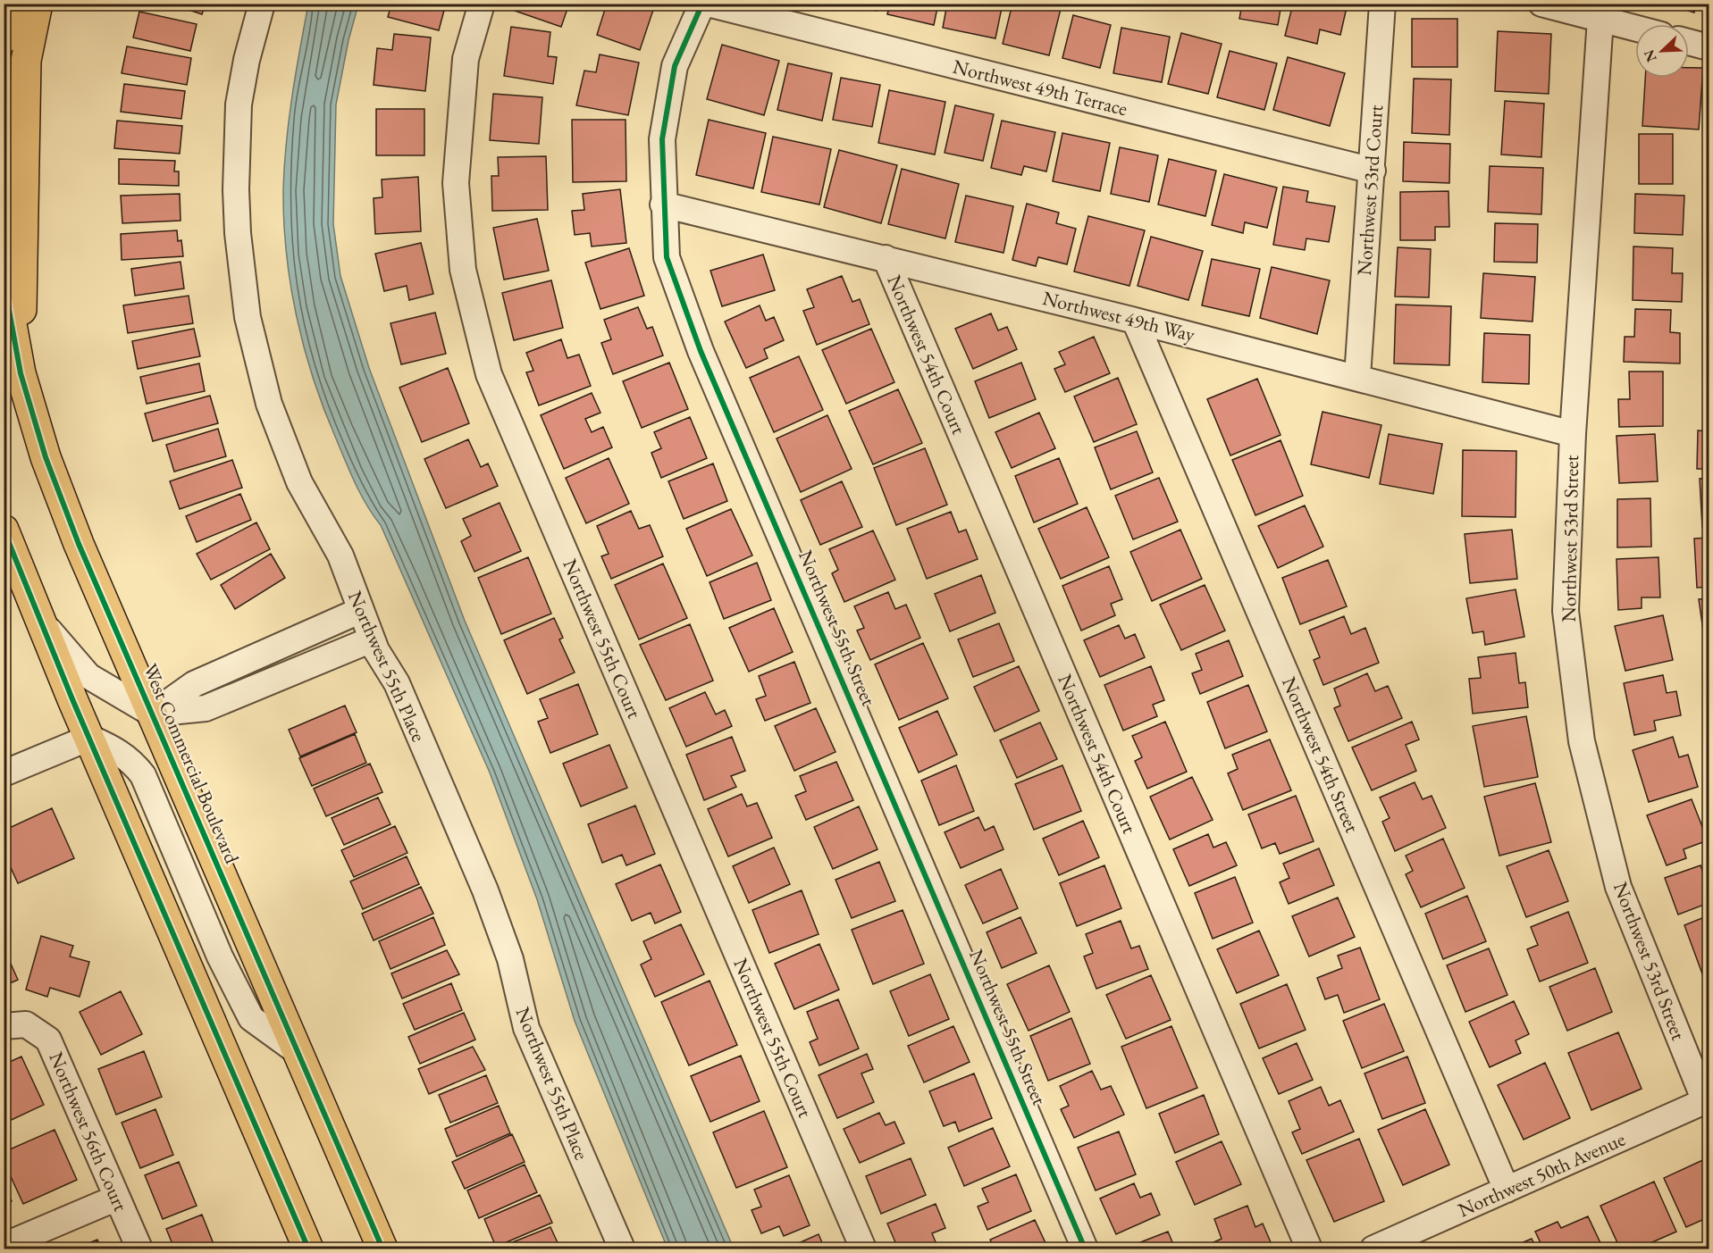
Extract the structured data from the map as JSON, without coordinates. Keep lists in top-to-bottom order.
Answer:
{
  "streets": {
    "highway": ["West Commercial Boulevard"],
    "street": [
      "Northwest 49th Terrace",
      "Northwest 53rd Court",
      "Northwest 49th Way",
      "Northwest 54th Court",
      "Northwest 53rd Street",
      "Northwest 55th Street",
      "Northwest 55th Court",
      "Northwest 55th Place",
      "Northwest 54th Street",
      "Northwest 56th Court",
      "Northwest 50th Avenue"
    ]
  },
  "crossings": [
    ["Northwest 49th Terrace", "Northwest 53rd Court"],
    ["Northwest 53rd Court", "Northwest 49th Way"],
    ["Northwest 49th Way", "Northwest 54th Court"],
    ["Northwest 49th Way", "Northwest 53rd Street"],
    ["Northwest 49th Way", "Northwest 55th Street"],
    ["Northwest 49th Way", "Northwest 54th Street"],
    ["Northwest 53rd Street", "Northwest 50th Avenue"],
    ["Northwest 54th Street", "Northwest 50th Avenue"]
  ],
  "north": "bottom left"
}
